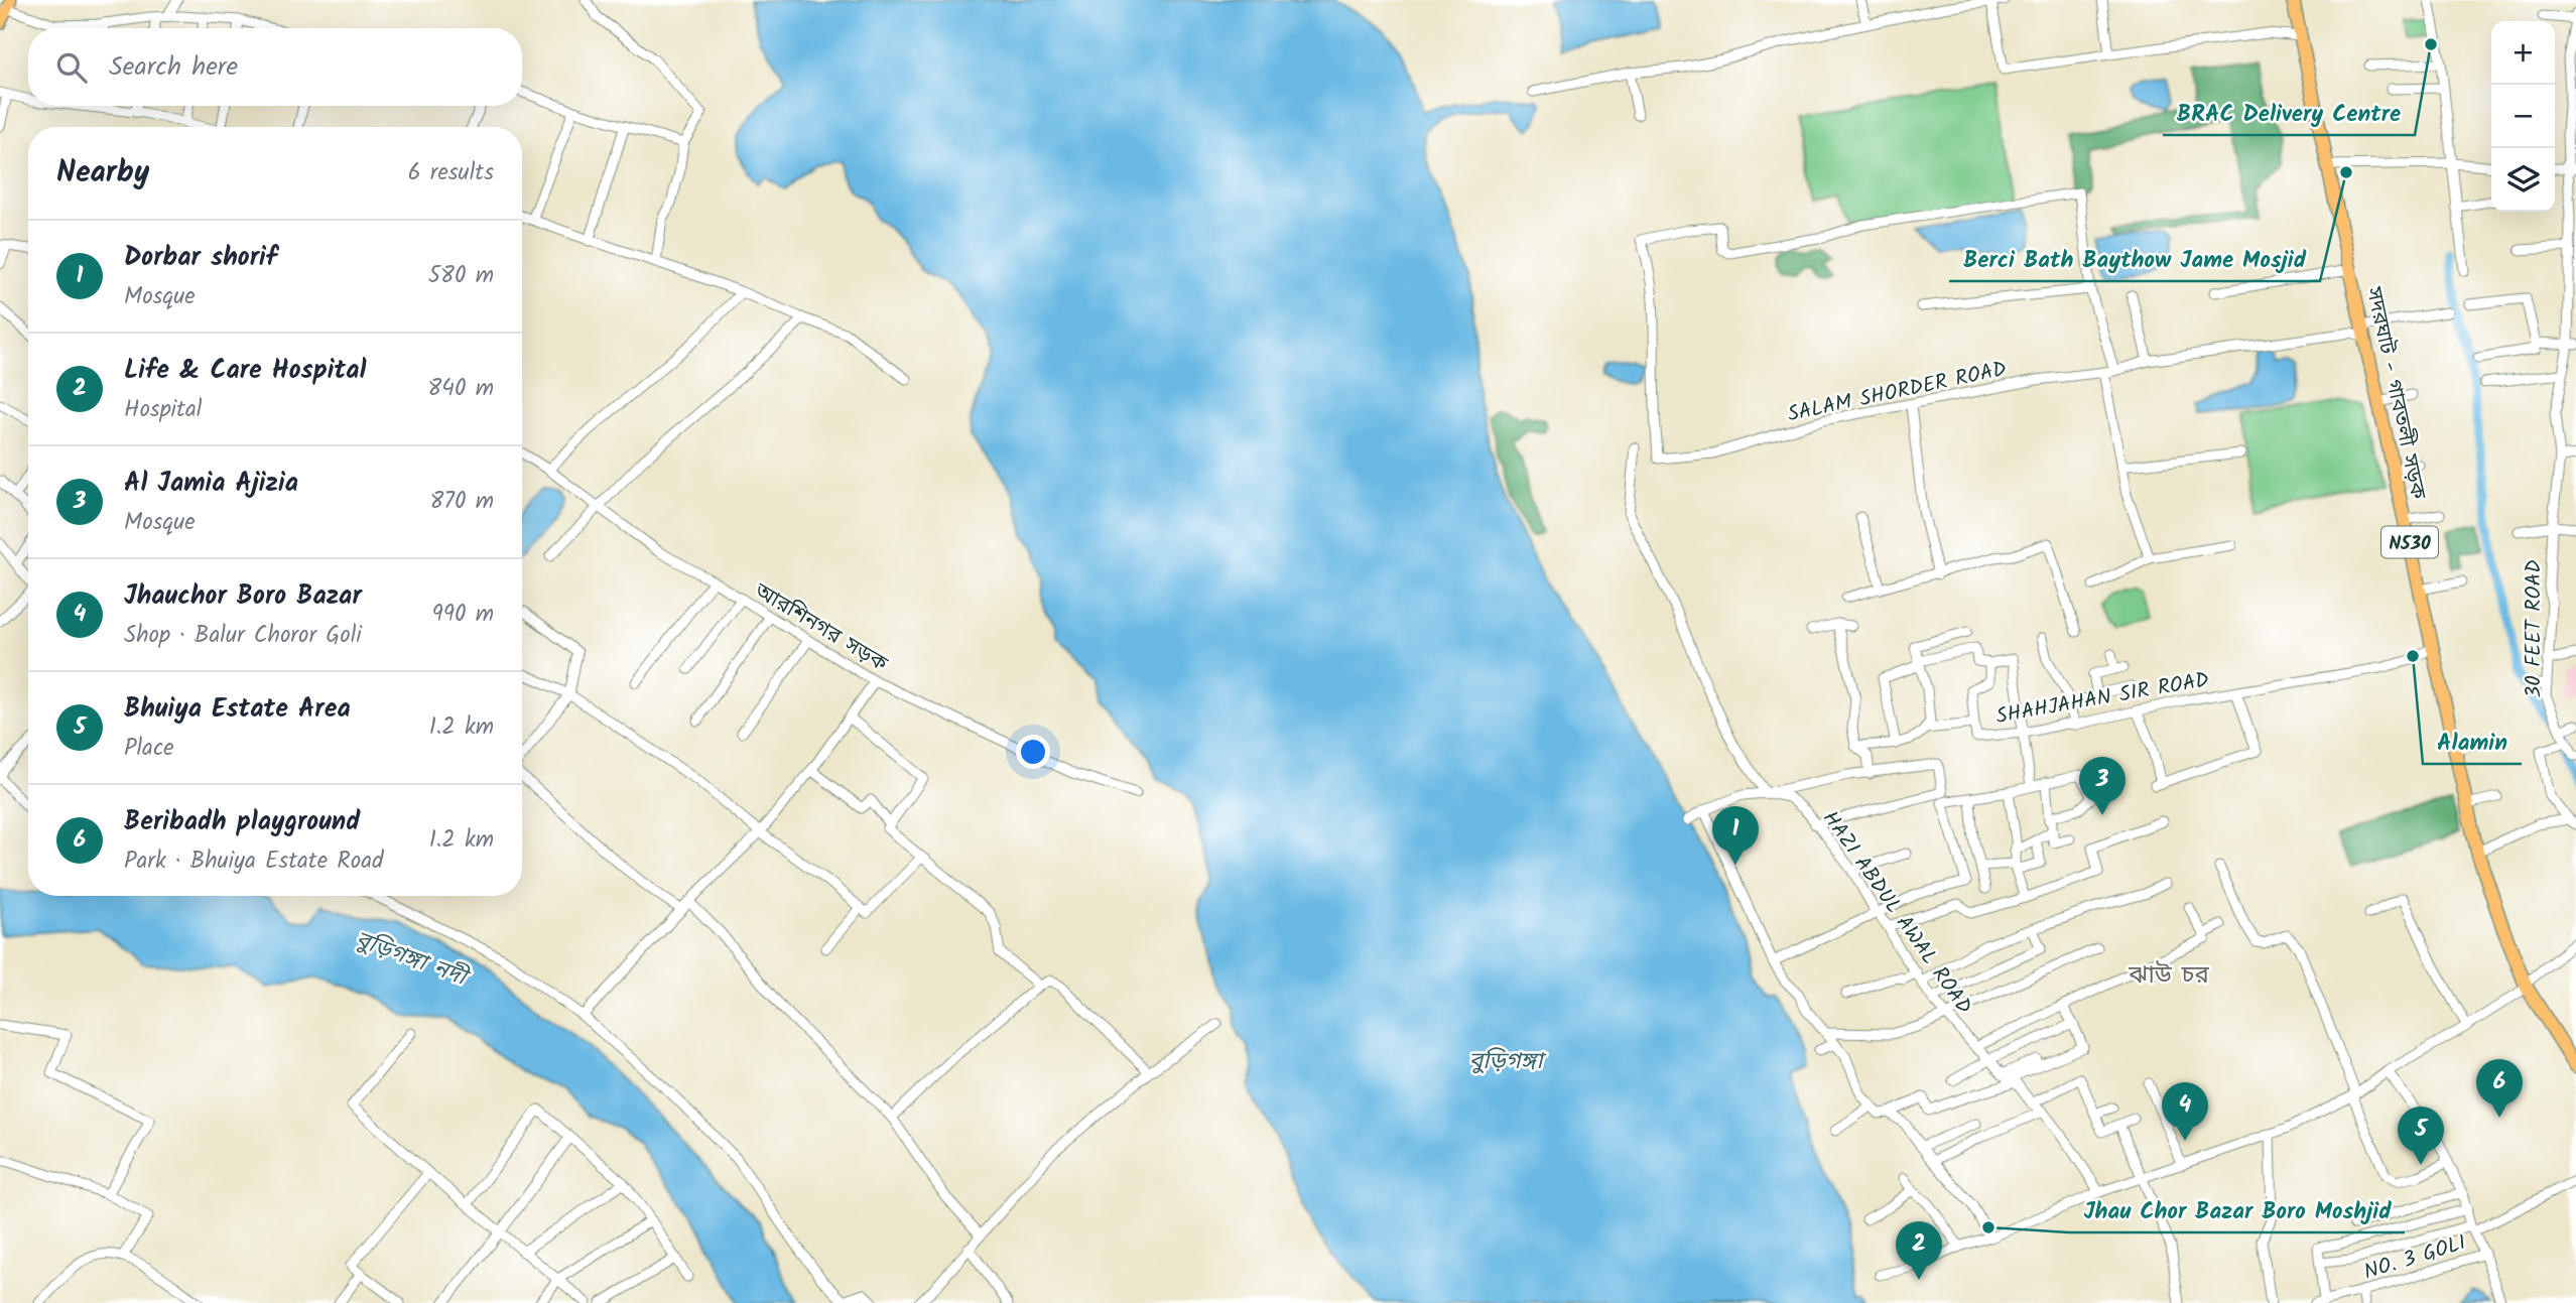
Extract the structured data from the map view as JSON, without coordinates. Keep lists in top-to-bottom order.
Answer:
{
  "streets": {
    "highway": ["সদরঘাট - গাবতলী সড়ক", "N530"],
    "street": [
      "SALAM SHORDER ROAD",
      "আরশিনগর সড়ক",
      "30 FEET ROAD",
      "SHAHJAHAN SIR ROAD",
      "HAZI ABDUL AWAL ROAD",
      "NO. 3 GOLI"
    ]
  },
  "crossings": [
    ["SALAM SHORDER ROAD", "সদরঘাট - গাবতলী সড়ক"],
    ["সদরঘাট - গাবতলী সড়ক", "SHAHJAHAN SIR ROAD"]
  ],
  "districts": ["ঝাউ চর"],
  "water": ["বুড়িগঙ্গা নদী", "বুড়িগঙ্গা"],
  "places": [
    "BRAC Delivery Centre",
    "Berci Bath Baythow Jame Mosjid",
    "Alamin",
    "Jhau Chor Bazar Boro Moshjid"
  ],
  "page": {
    "map_buttons": ["+", "−"],
    "search": "Search here",
    "heading": ["Nearby", "6 results"],
    "list": [
      {
        "mark": "1",
        "name": "Dorbar shorif",
        "note": "Mosque",
        "value": "580 m"
      },
      {
        "mark": "2",
        "name": "Life & Care Hospital",
        "note": "Hospital",
        "value": "840 m"
      },
      {
        "mark": "3",
        "name": "Al Jamia Ajizia",
        "note": "Mosque",
        "value": "870 m"
      },
      {
        "mark": "4",
        "name": "Jhauchor Boro Bazar",
        "note": "Shop · Balur Choror Goli",
        "value": "990 m"
      },
      {
        "mark": "5",
        "name": "Bhuiya Estate Area",
        "note": "Place",
        "value": "1.2 km"
      },
      {
        "mark": "6",
        "name": "Beribadh playground",
        "note": "Park · Bhuiya Estate Road",
        "value": "1.2 km"
      }
    ],
    "pins": [
      "3",
      "1",
      "6",
      "4",
      "5",
      "2"
    ]
  }
}
